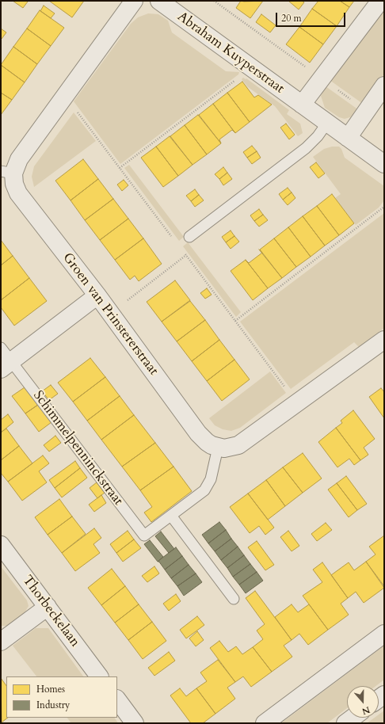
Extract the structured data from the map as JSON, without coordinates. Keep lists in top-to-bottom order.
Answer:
{
  "streets": {
    "street": ["Abraham Kuyperstraat", "Groen van Prinstererstraat", "Thorbeckelaan"],
    "lane": ["Schimmelpenninckstraat"]
  },
  "legend": ["Homes", "Industry"],
  "scale_bar": "20 m",
  "north": "bottom"
}
